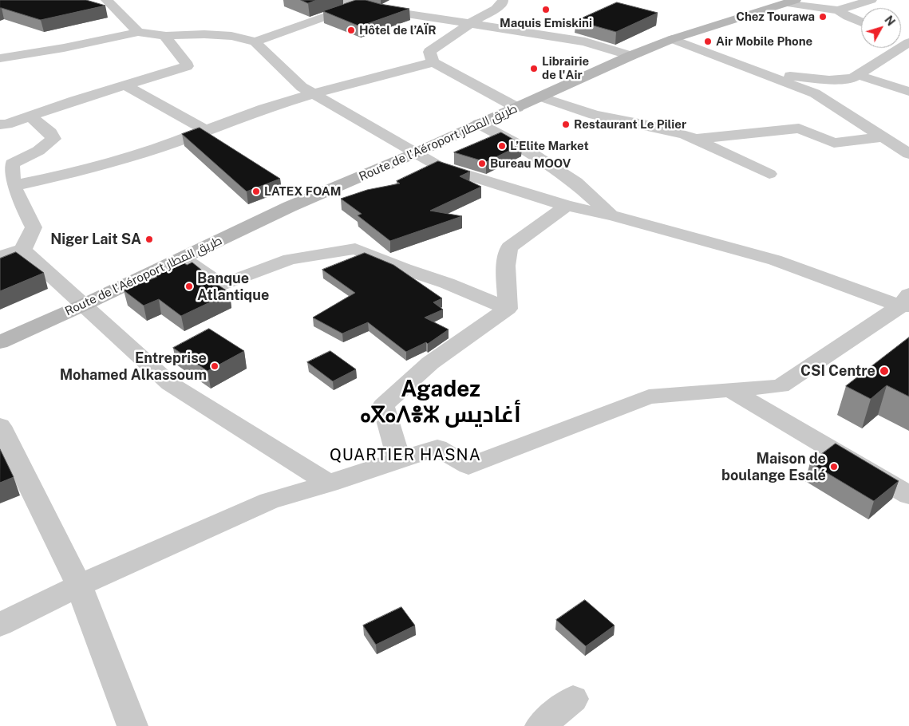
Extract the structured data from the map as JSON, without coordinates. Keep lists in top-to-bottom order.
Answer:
{
  "streets": {
    "main road": ["Route de l'Aéroport طريق المطار"]
  },
  "districts": ["Agadez ⴰⴳⴰⴷⴻⵣ أغاديس", "QUARTIER HASNA"],
  "places": [
    "Maquis Emiskini",
    "Chez Tourawa",
    "Hôtel de l’AÏR",
    "Air Mobile Phone",
    "Librairie de l'Air",
    "Restaurant Le Pilier",
    "L’Elite Market",
    "Bureau MOOV",
    "LATEX FOAM",
    "Niger Lait SA",
    "Banque Atlantique",
    "Entreprise Mohamed Alkassoum",
    "CSI Centre",
    "Maison de boulange Esalé"
  ],
  "north": "top right"
}
